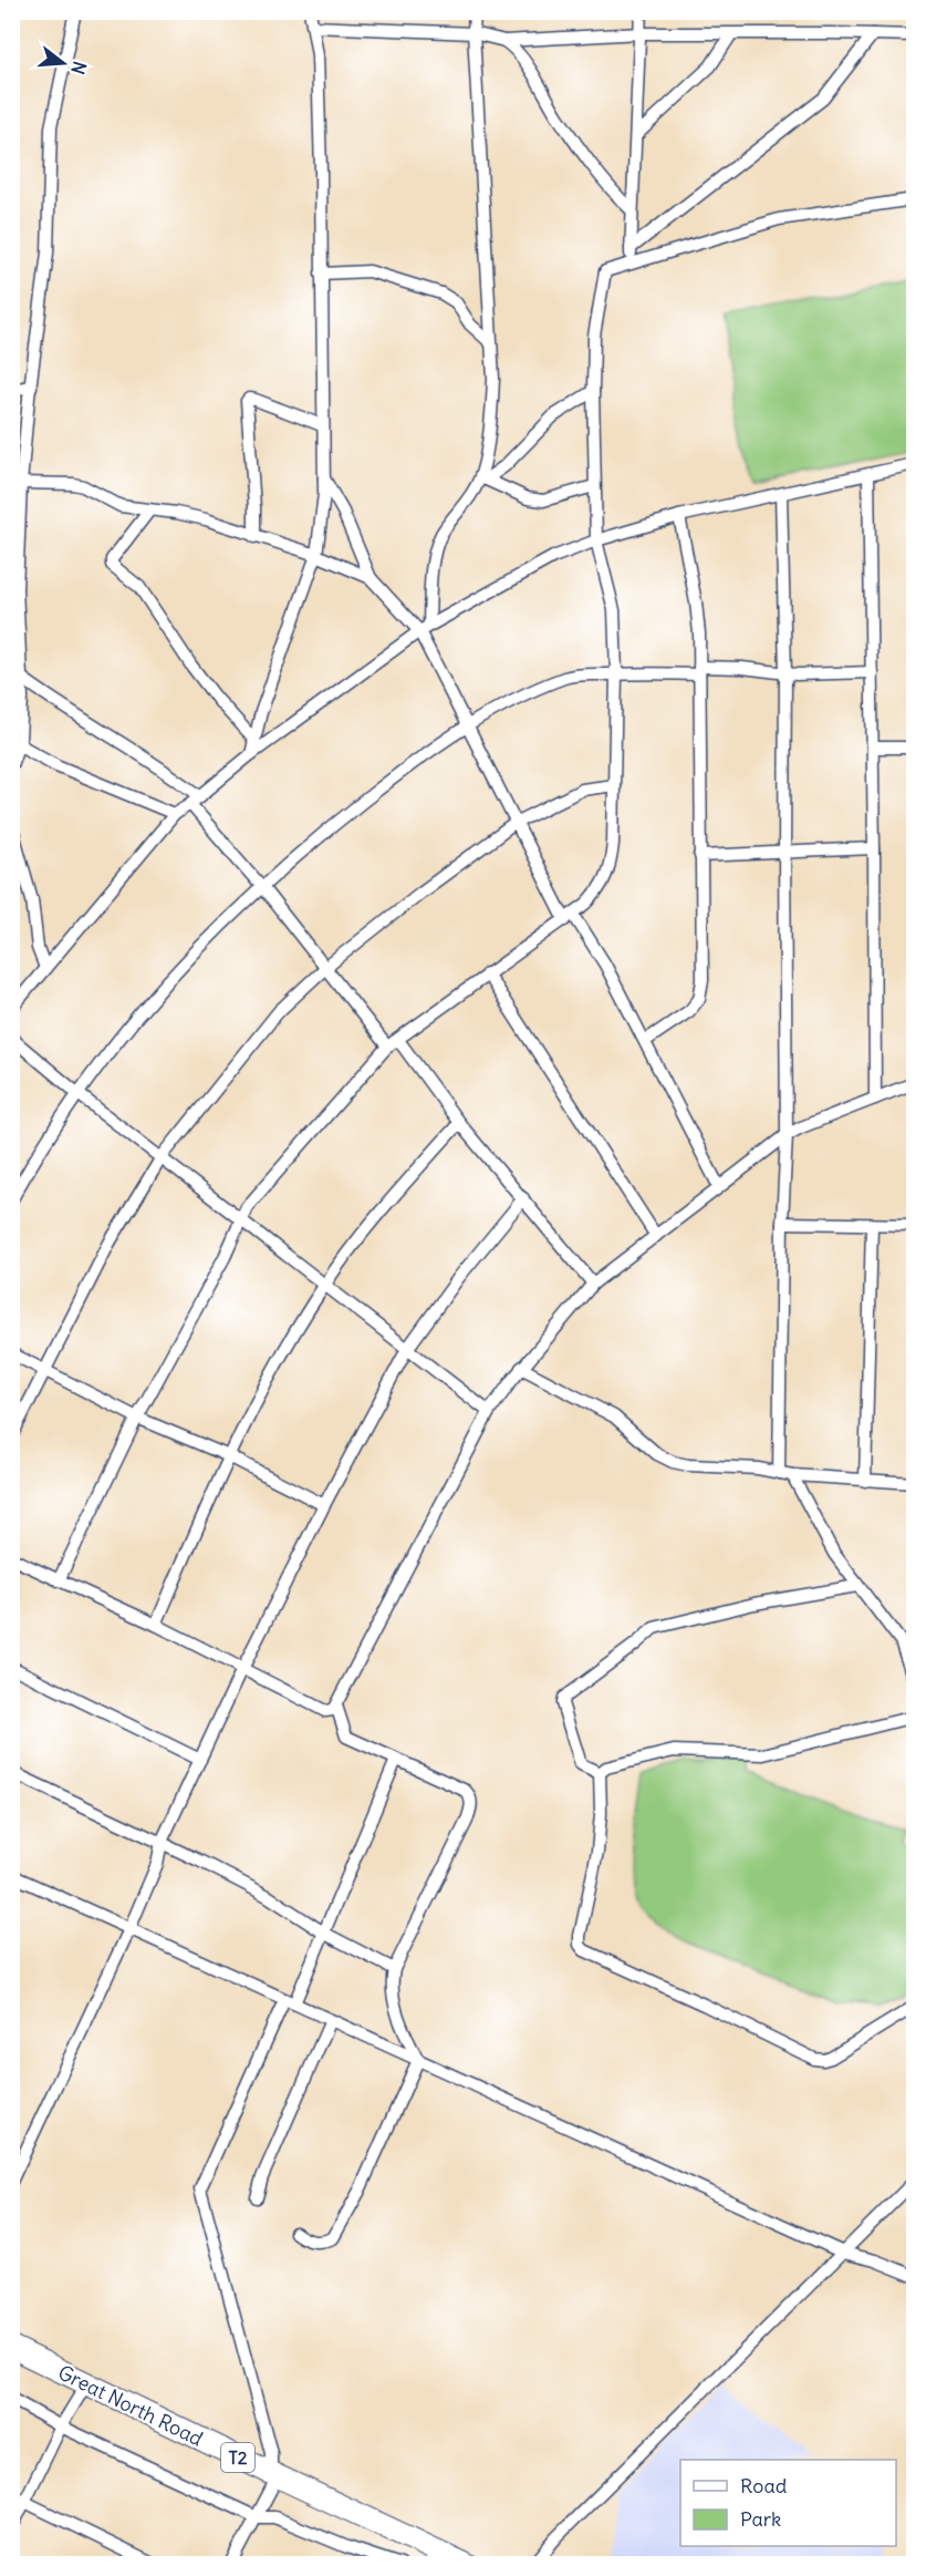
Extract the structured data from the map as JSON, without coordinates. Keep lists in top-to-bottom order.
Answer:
{
  "streets": {
    "highway": ["Great North Road", "T2"]
  },
  "legend": ["Road", "Park"],
  "north": "right"
}
